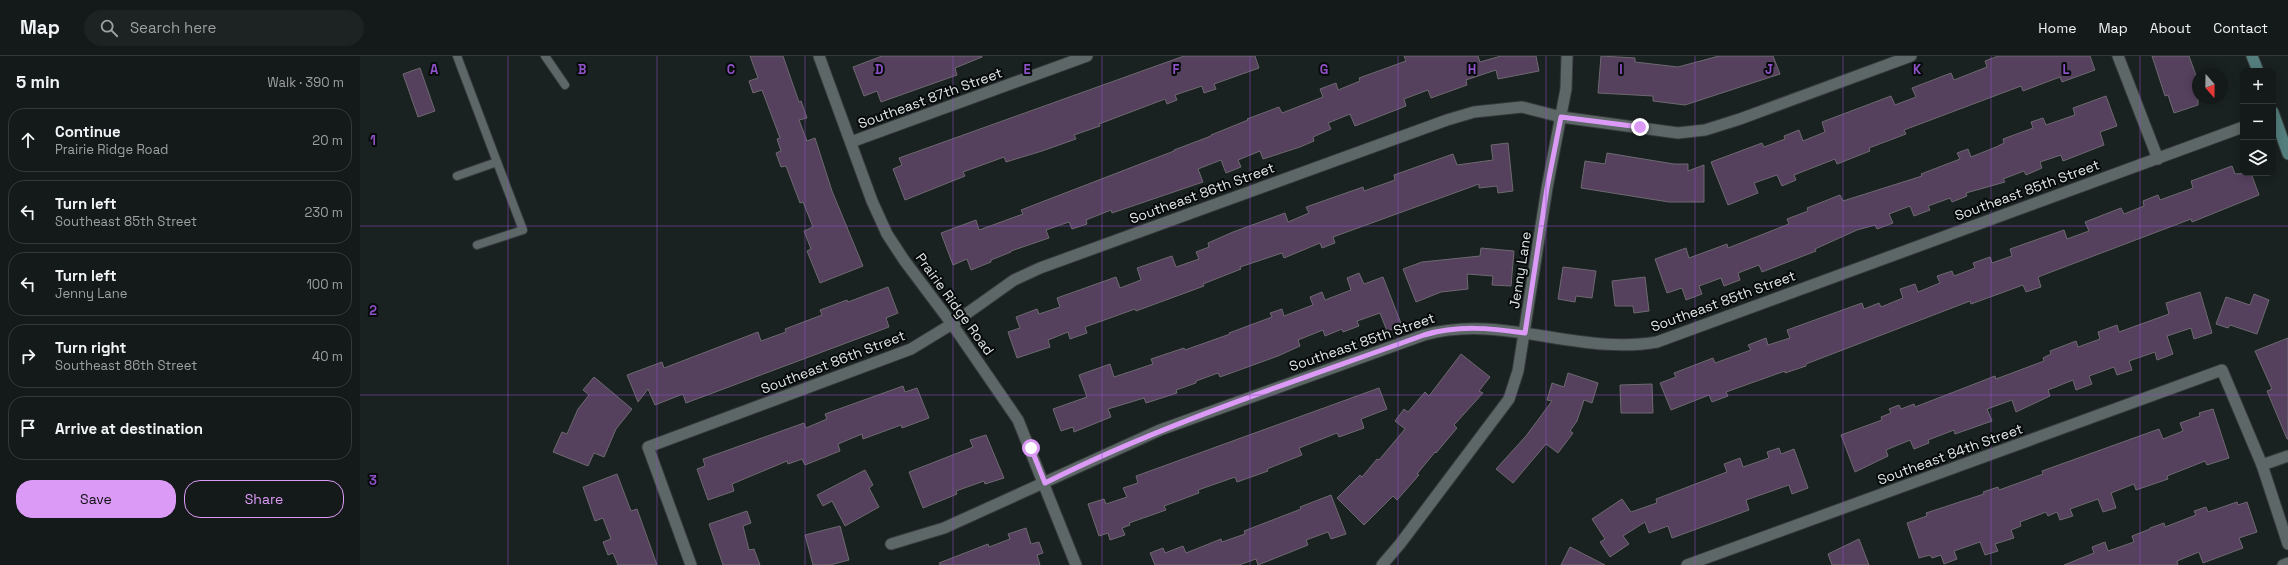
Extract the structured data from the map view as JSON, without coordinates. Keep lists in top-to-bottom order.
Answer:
{
  "streets": {
    "street": [
      "Southeast 87th Street",
      "Southeast 85th Street",
      "Southeast 86th Street",
      "Jenny Lane",
      "Prairie Ridge Road",
      "Southeast 84th Street"
    ]
  },
  "crossings": [
    ["Southeast 87th Street", "Prairie Ridge Road"],
    ["Southeast 85th Street", "Jenny Lane"],
    ["Southeast 85th Street", "Prairie Ridge Road"],
    ["Southeast 86th Street", "Jenny Lane"],
    ["Southeast 86th Street", "Prairie Ridge Road"]
  ],
  "north": "bottom",
  "page": {
    "header": "Map",
    "search": "Search here",
    "nav": [
      "Home",
      "Map",
      "About",
      "Contact"
    ],
    "heading": ["5 min", "Walk · 390 m"],
    "map_buttons": ["+", "−"],
    "list": [
      ["Continue", "Prairie Ridge Road", "20 m"],
      ["Turn left", "Southeast 85th Street", "230 m"],
      ["Turn left", "Jenny Lane", "100 m"],
      ["Turn right", "Southeast 86th Street", "40 m"],
      "Arrive at destination"
    ],
    "buttons": ["Save", "Share"]
  },
  "grid": {
    "columns": [
      "A",
      "B",
      "C",
      "D",
      "E",
      "F",
      "G",
      "H",
      "I",
      "J",
      "K",
      "L"
    ],
    "rows": ["1", "2", "3"]
  }
}
